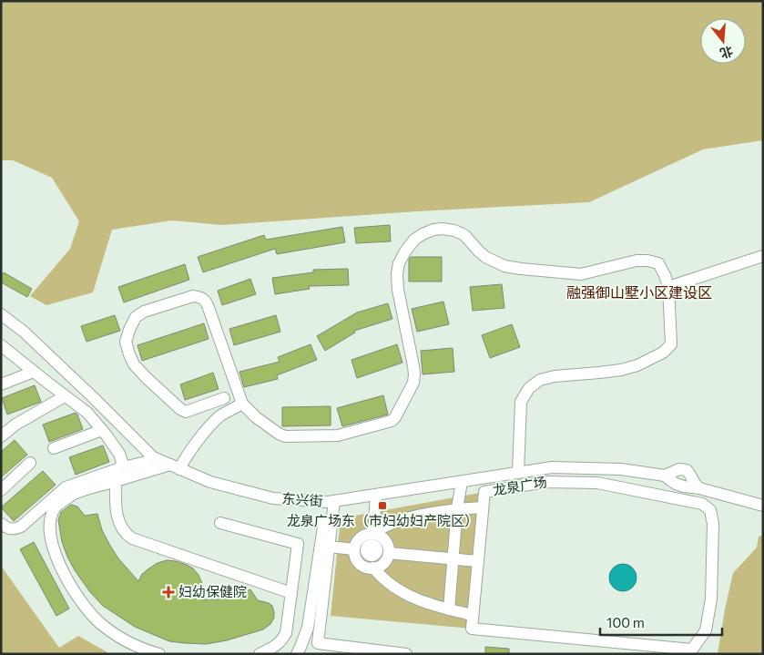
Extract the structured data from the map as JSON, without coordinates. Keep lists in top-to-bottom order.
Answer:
{
  "streets": {
    "street": ["龙泉广场", "东兴街"]
  },
  "districts": ["融强御山墅小区建设区"],
  "places": {
    "transit": ["龙泉广场东（市妇幼妇产院区）"],
    "health": ["妇幼保健院"]
  },
  "scale_bar": "100 m",
  "north": "bottom"
}
